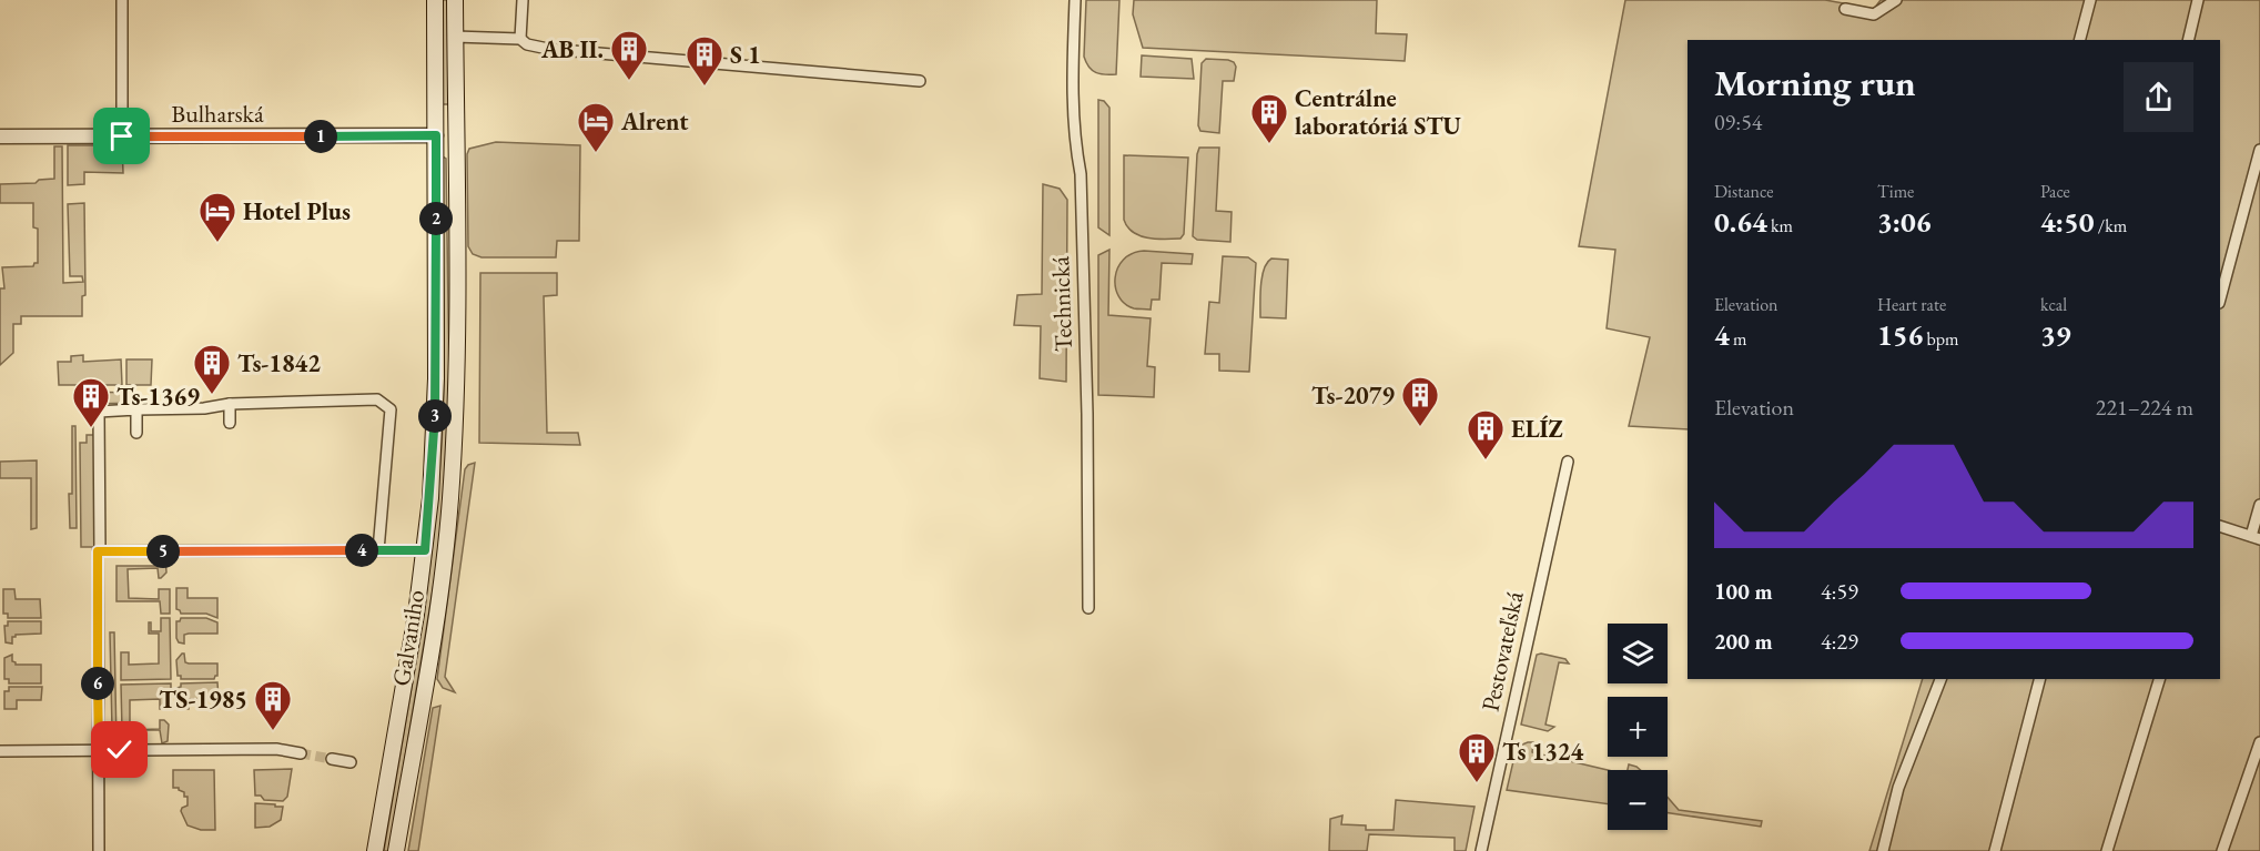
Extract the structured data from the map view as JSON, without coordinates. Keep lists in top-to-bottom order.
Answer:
{
  "streets": {
    "main road": ["Galvaniho"],
    "street": ["Bulharská", "Technická", "Pestovateľská"]
  },
  "crossings": [
    ["Bulharská", "Galvaniho"]
  ],
  "places": {
    "building": [
      "AB II.",
      "S 1",
      "Centrálne laboratóriá STU",
      "Ts-1842",
      "Ts-2079",
      "Ts-1369",
      "ELÍZ",
      "TS-1985",
      "Ts 1324"
    ],
    "hotel": ["Alrent", "Hotel Plus"]
  },
  "page": {
    "heading": ["Morning run", "09:54"],
    "pins": [
      "1",
      "2",
      "3",
      "4",
      "5",
      "6"
    ],
    "stats": [
      ["Distance", "0.64 km"],
      ["Time", "3:06"],
      ["Pace", "4:50 /km"],
      ["Elevation", "4 m"],
      ["Heart rate", "156 bpm"],
      ["kcal", "39"]
    ],
    "chart": ["Elevation", "221–224 m"],
    "list": [
      {
        "name": "100 m",
        "note": "4:59"
      },
      {
        "name": "200 m",
        "note": "4:29"
      }
    ],
    "map_buttons": ["+", "−"]
  }
}
